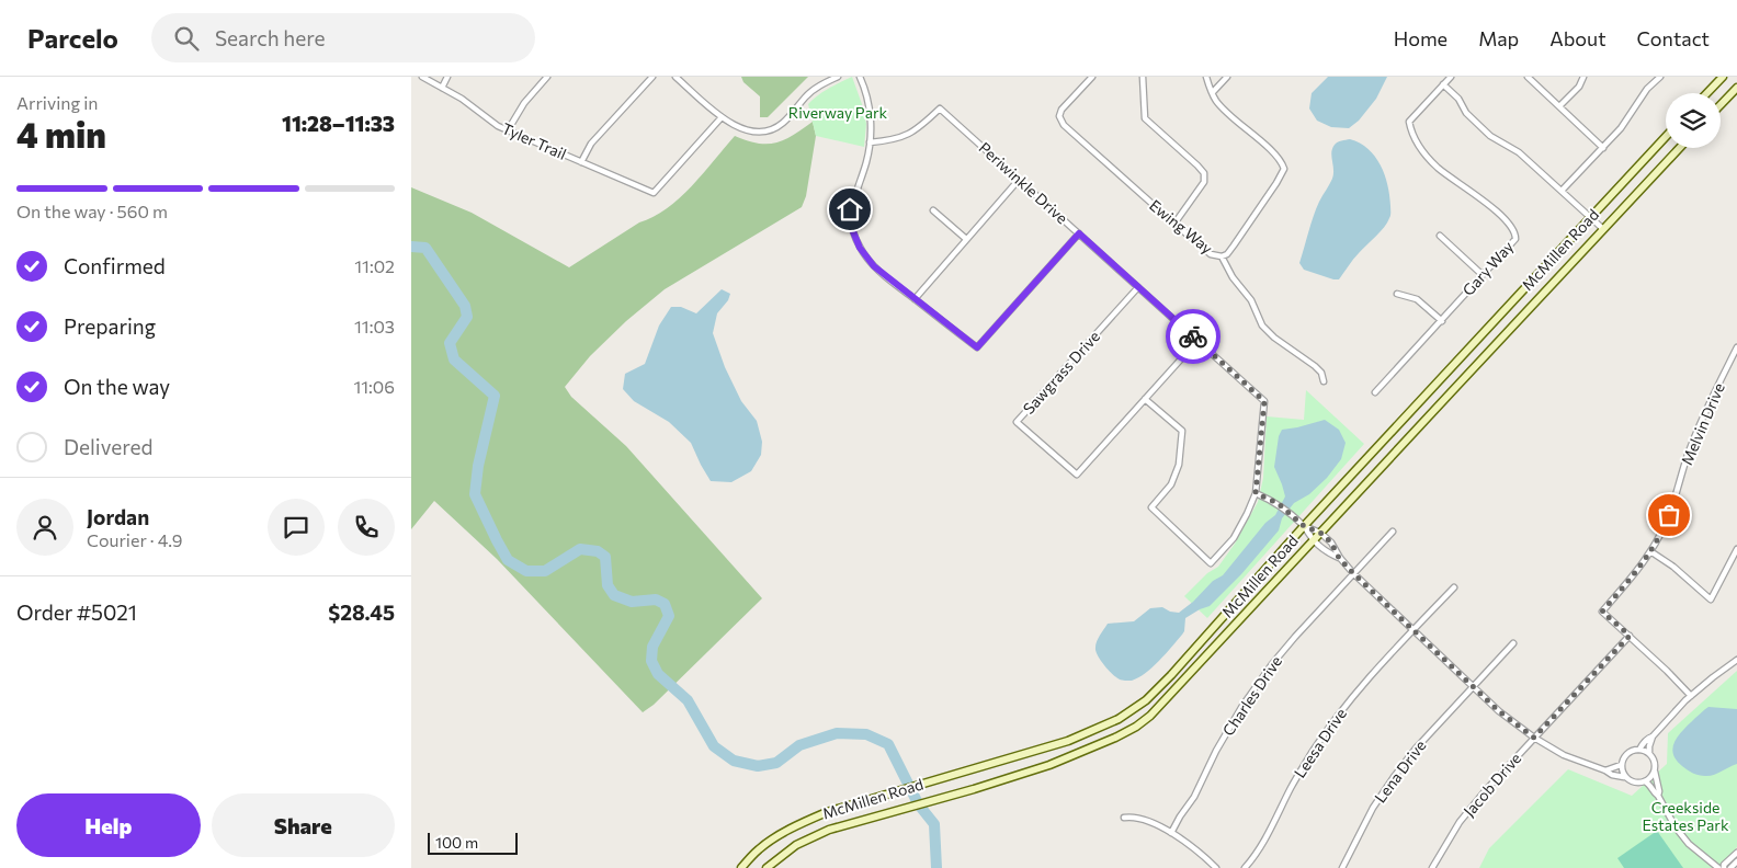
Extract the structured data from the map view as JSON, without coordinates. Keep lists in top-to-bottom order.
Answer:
{
  "streets": {
    "main road": ["McMillen Road"],
    "street": [
      "Tyler Trail",
      "Periwinkle Drive",
      "Ewing Way",
      "Gary Way",
      "Sawgrass Drive",
      "Melvin Drive",
      "Charles Drive",
      "Leesa Drive",
      "Lena Drive",
      "Jacob Drive"
    ]
  },
  "crossings": [
    ["Periwinkle Drive", "Sawgrass Drive"],
    ["Melvin Drive", "Jacob Drive"]
  ],
  "parks": ["Riverway Park", "Creekside Estates Park"],
  "scale_bar": "100 m",
  "page": {
    "header": "Parcelo",
    "search": "Search here",
    "nav": [
      "Home",
      "Map",
      "About",
      "Contact"
    ],
    "heading": ["4 min", "Arriving in", "11:28–11:33"],
    "panel": [
      "Jordan",
      "Courier · 4.9",
      "Order #5021",
      "$28.45"
    ],
    "bar": "On the way · 560 m",
    "list": [
      ["Confirmed", "11:02"],
      ["Preparing", "11:03"],
      ["On the way", "11:06"],
      "Delivered"
    ],
    "buttons": ["Help", "Share"],
    "scale": "100 m"
  }
}
